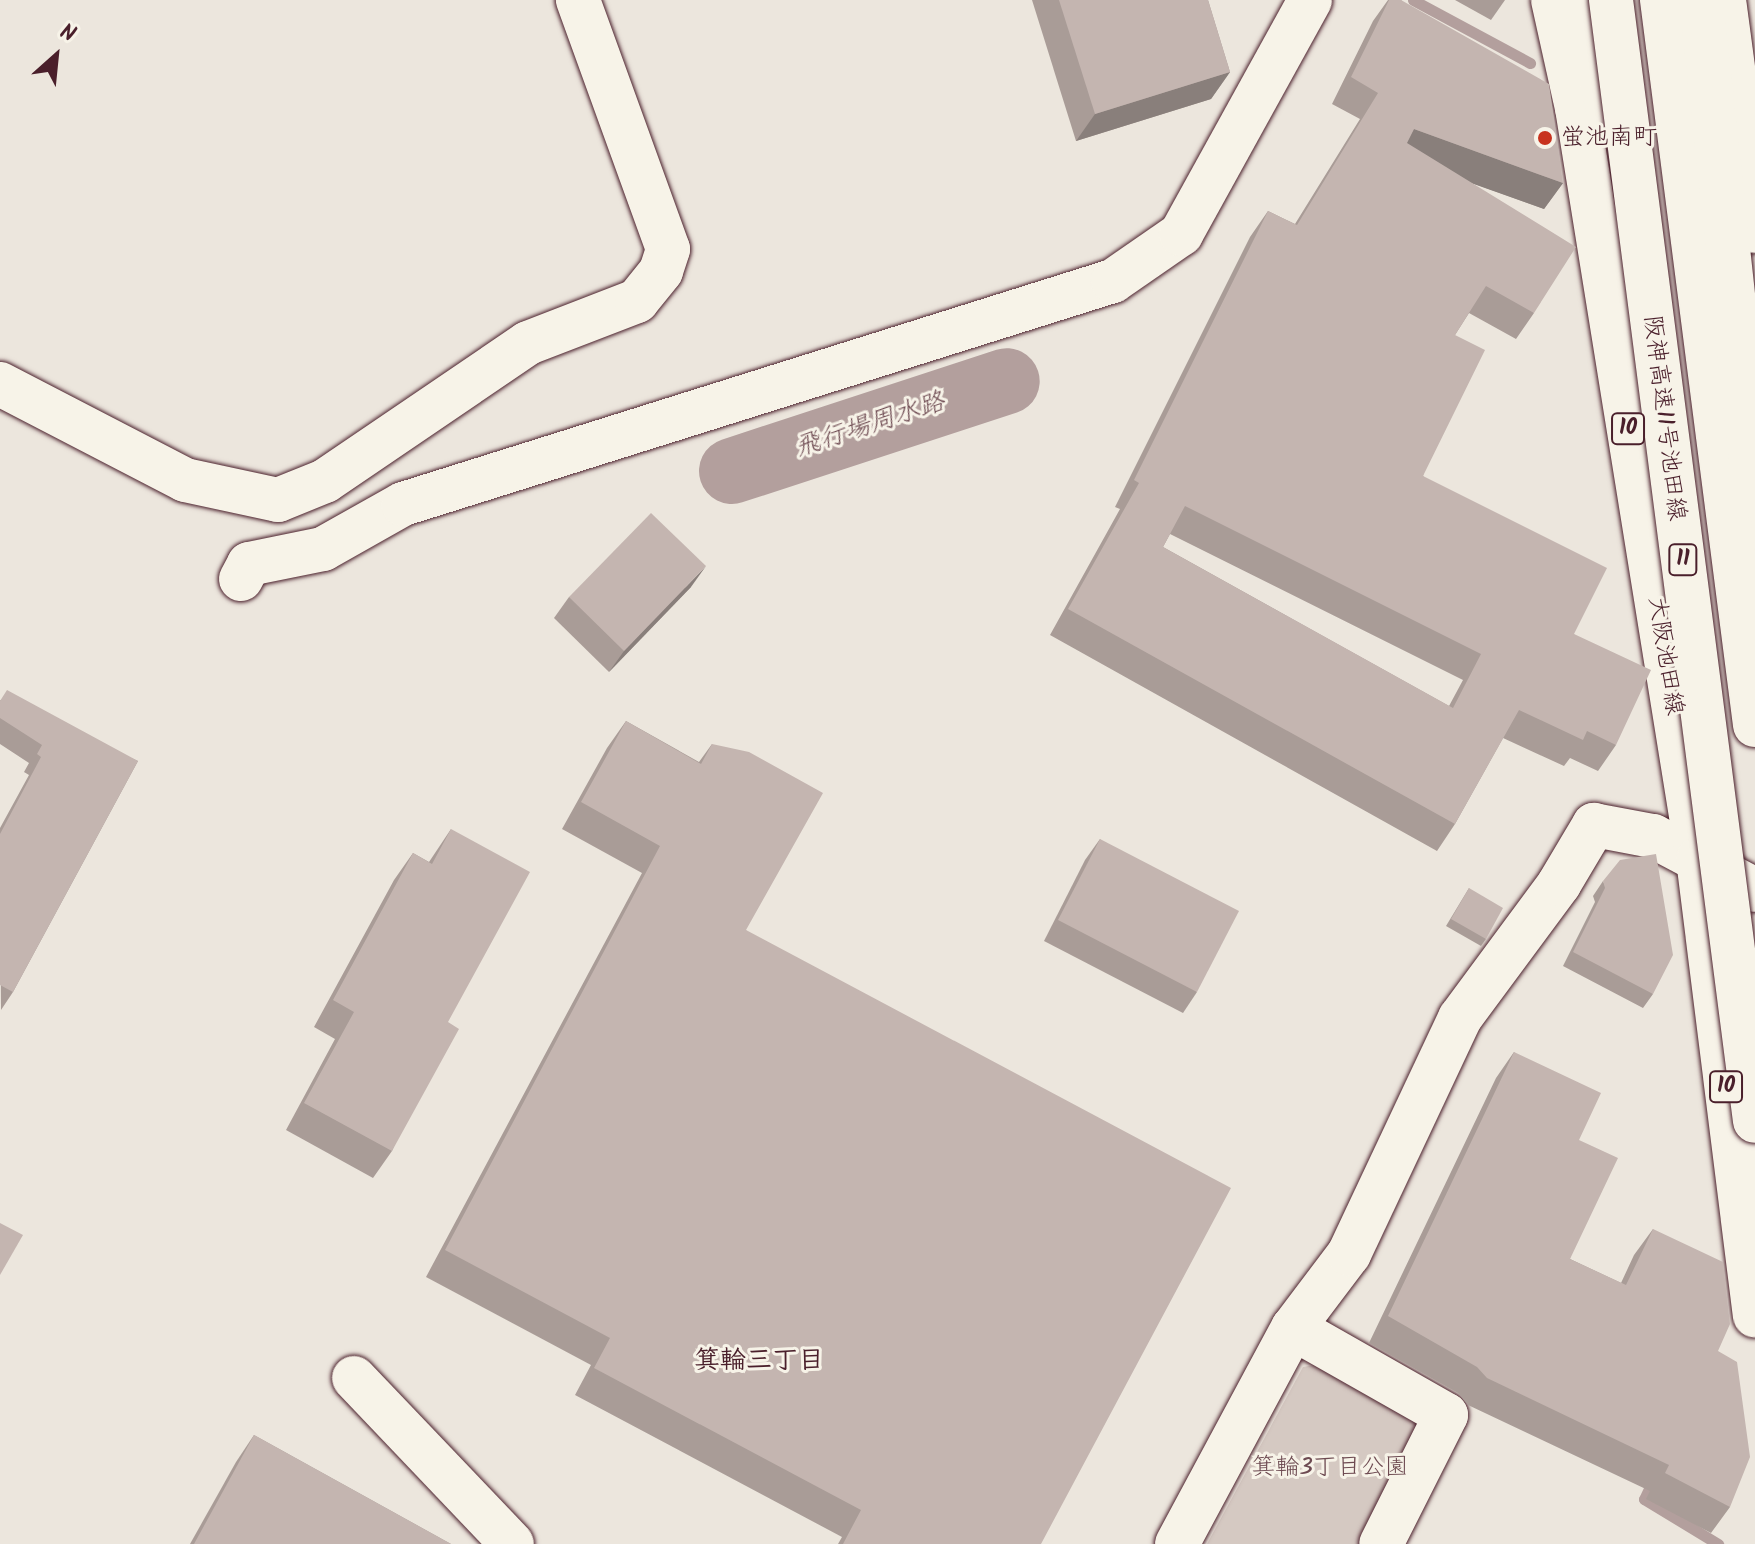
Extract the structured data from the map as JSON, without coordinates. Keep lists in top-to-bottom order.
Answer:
{
  "streets": {
    "main road": [
      "阪神高速11号池田線",
      "10",
      "11",
      "大阪池田線"
    ]
  },
  "crossings": [
    ["阪神高速11号池田線", "11"],
    ["11", "大阪池田線"]
  ],
  "districts": ["箕輪三丁目"],
  "water": ["飛行場周水路"],
  "parks": ["箕輪3丁目公園"],
  "places": ["蛍池南町"],
  "north": "top right"
}
